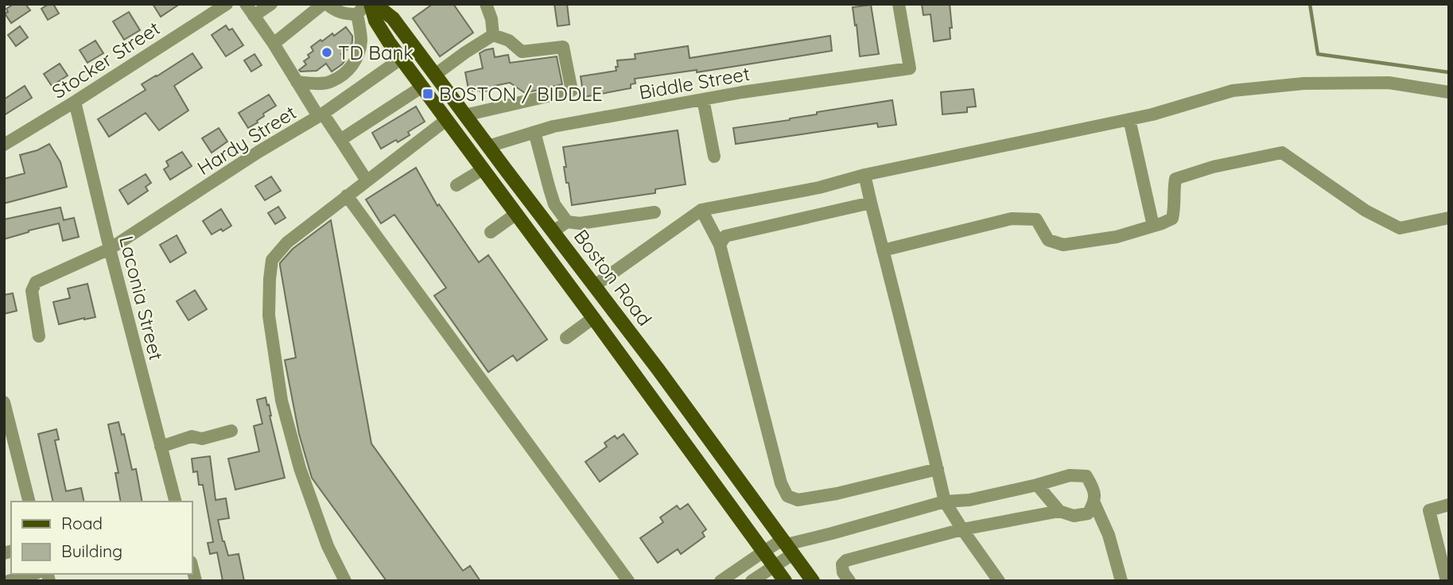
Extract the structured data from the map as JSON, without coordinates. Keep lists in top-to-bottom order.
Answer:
{
  "streets": {
    "main road": ["Boston Road"],
    "street": [
      "Stocker Street",
      "Biddle Street",
      "Hardy Street",
      "Laconia Street"
    ]
  },
  "crossings": [
    ["Stocker Street", "Laconia Street"],
    ["Biddle Street", "Boston Road"],
    ["Hardy Street", "Boston Road"],
    ["Hardy Street", "Laconia Street"]
  ],
  "places": {
    "other": ["TD Bank"],
    "transit": ["BOSTON / BIDDLE"]
  },
  "legend": ["Road", "Building"]
}
